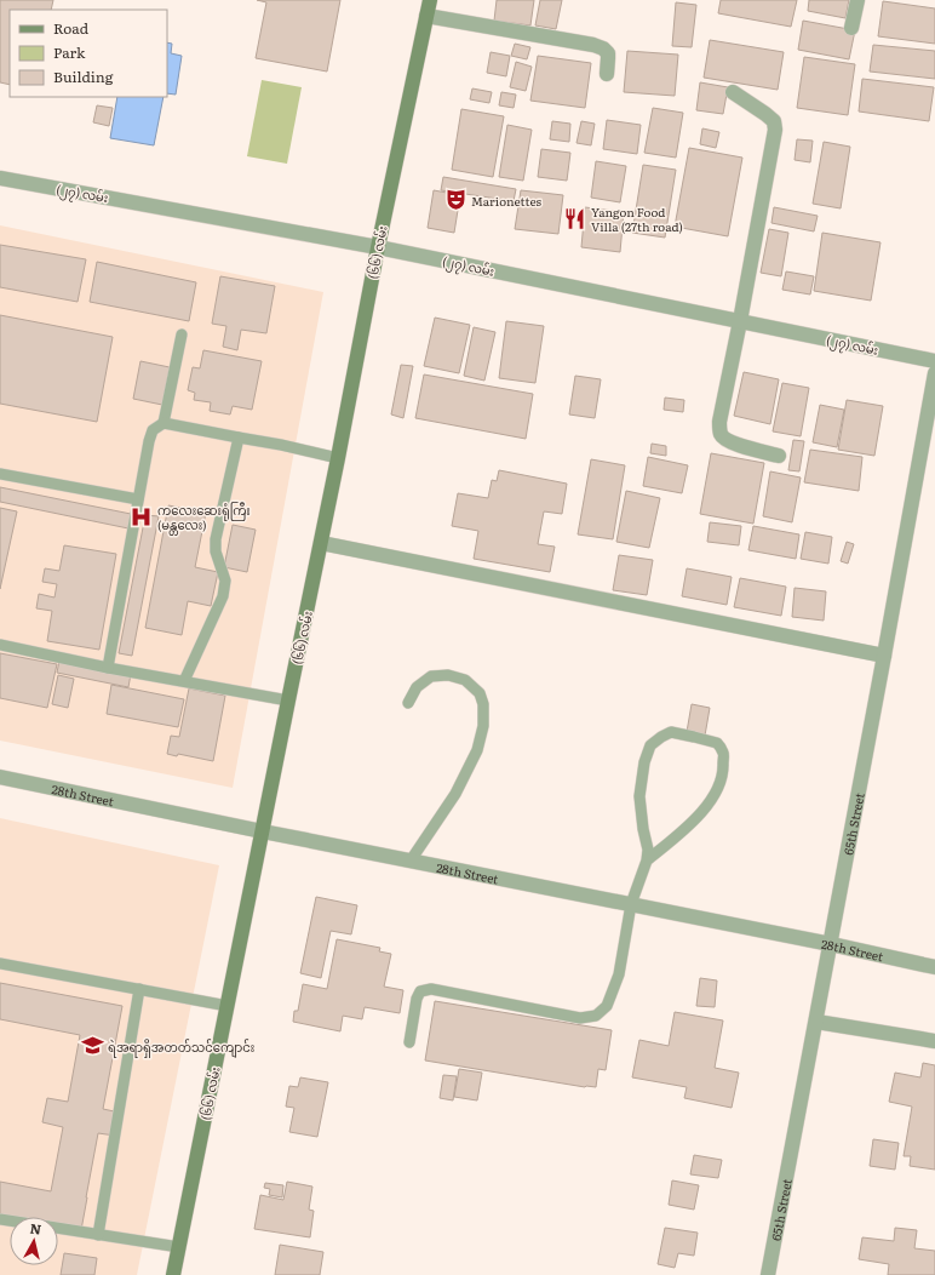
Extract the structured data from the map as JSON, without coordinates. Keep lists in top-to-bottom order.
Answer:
{
  "streets": {
    "street": [
      "(၂၇) လမ်း",
      "(၆၆) လမ်း",
      "28th Street",
      "65th Street"
    ]
  },
  "crossings": [
    ["(၂၇) လမ်း", "(၆၆) လမ်း"],
    ["(၆၆) လမ်း", "28th Street"],
    ["28th Street", "65th Street"]
  ],
  "places": {
    "theatre": ["Marionettes"],
    "restaurant": ["Yangon Food Villa (27th road)"],
    "hospital": ["ကလေးဆေးရုံကြီး (မန္တလေး)"],
    "school or university": ["ရဲအရာရှိအတတ်သင်ကျောင်း"]
  },
  "legend": ["Road", "Park", "Building"],
  "north": "top"
}
